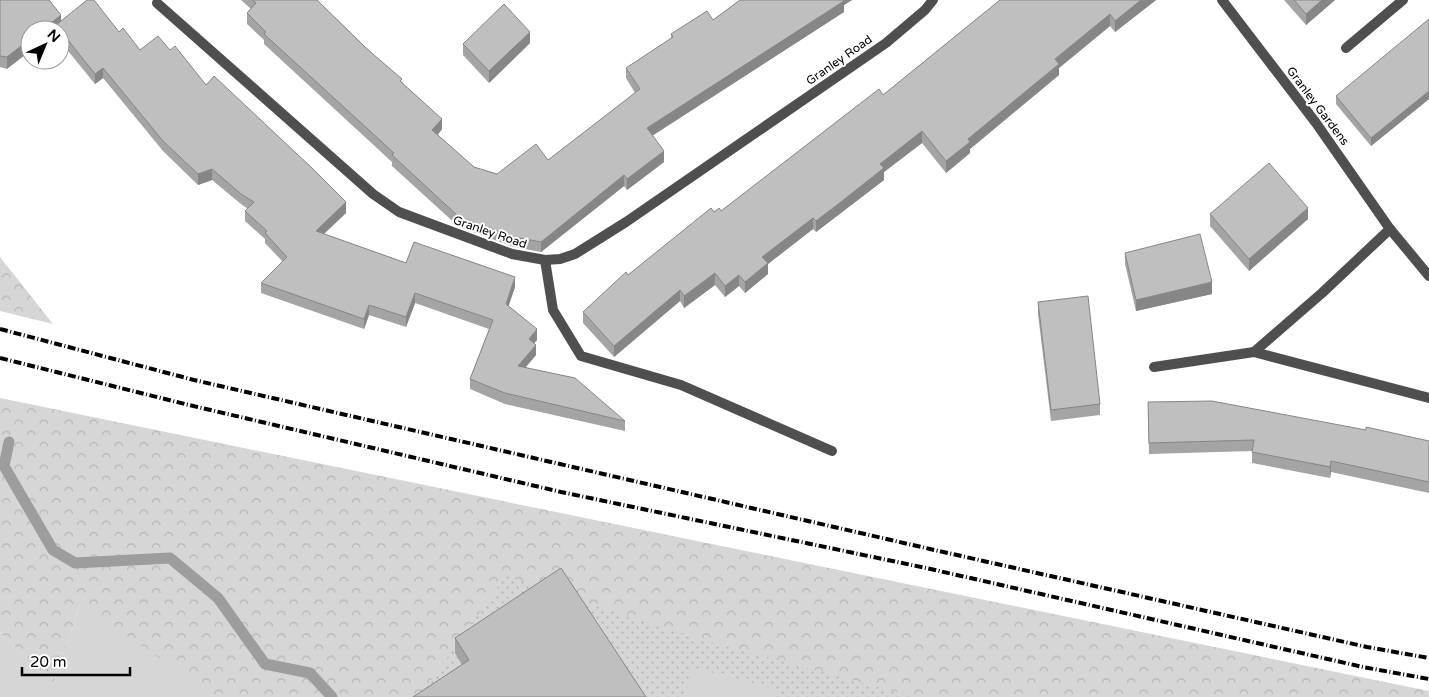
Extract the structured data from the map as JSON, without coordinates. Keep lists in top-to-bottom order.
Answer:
{
  "streets": {
    "street": ["Granley Road", "Granley Gardens"]
  },
  "scale_bar": "20 m",
  "north": "top right"
}
